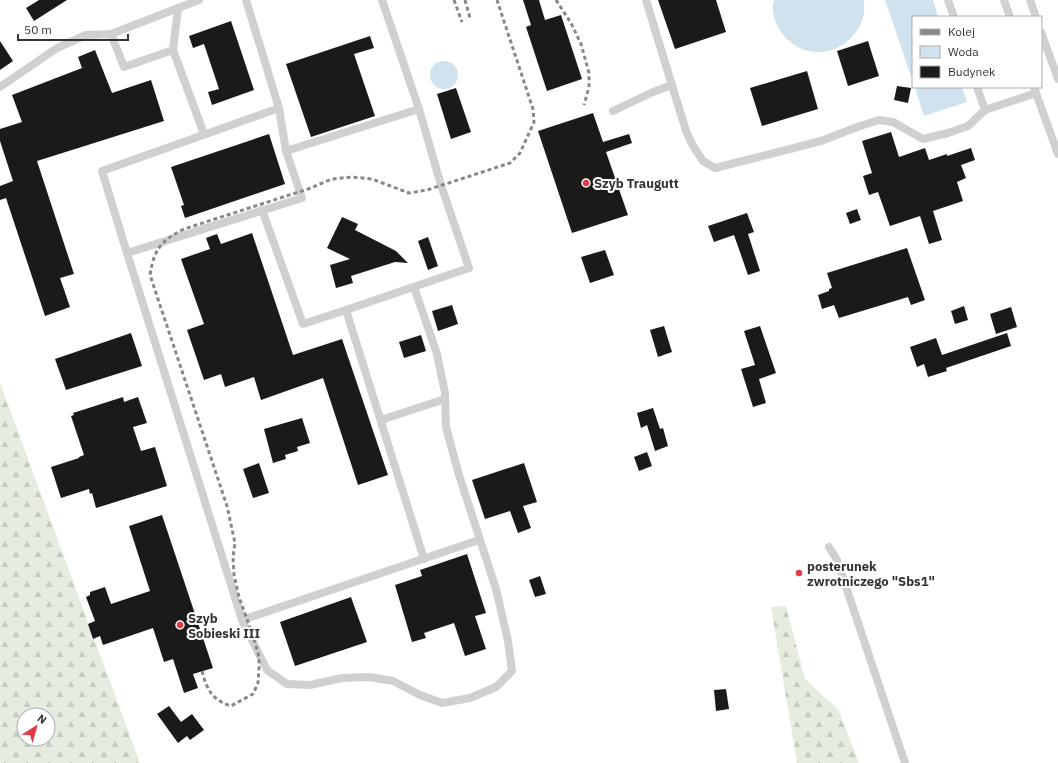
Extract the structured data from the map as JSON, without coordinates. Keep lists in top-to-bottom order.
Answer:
{
  "places": ["Szyb Traugutt", "posterunek zwrotniczego \"Sbs1\"", "Szyb Sobieski III"],
  "legend": ["Kolej", "Woda", "Budynek"],
  "scale_bar": "50 m",
  "north": "top right"
}
